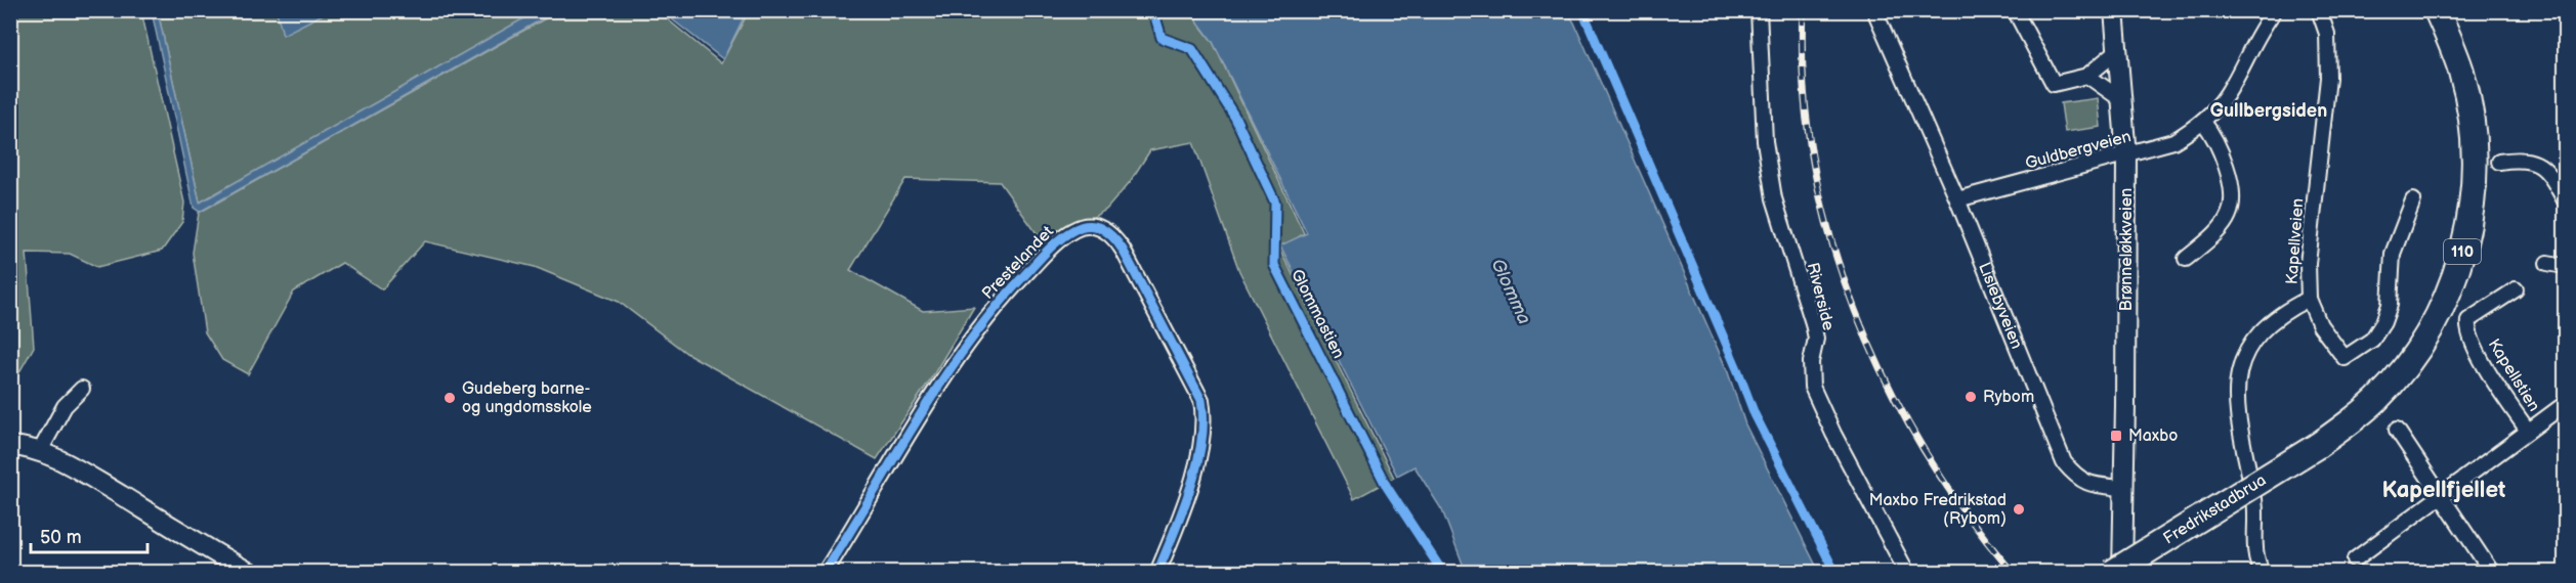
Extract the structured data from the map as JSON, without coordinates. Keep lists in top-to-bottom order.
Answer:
{
  "streets": {
    "highway": ["110", "Fredrikstadbrua"],
    "street": [
      "Guldbergveien",
      "Kapellveien",
      "Brønneløkkveien",
      "Prestelandet",
      "Riverside",
      "Lislebyveien",
      "Kapellstien"
    ],
    "cycle path": ["Glommastien"]
  },
  "crossings": [
    ["Guldbergveien", "Brønneløkkveien"],
    ["Guldbergveien", "Lislebyveien"],
    ["Brønneløkkveien", "Lislebyveien"]
  ],
  "districts": ["Gullbergsiden", "Kapellfjellet"],
  "water": ["Glomma"],
  "places": {
    "other": ["Rybom", "Gudeberg barne- og ungdomsskole", "Maxbo Fredrikstad (Rybom)"],
    "transit": ["Maxbo"]
  },
  "scale_bar": "50 m"
}
